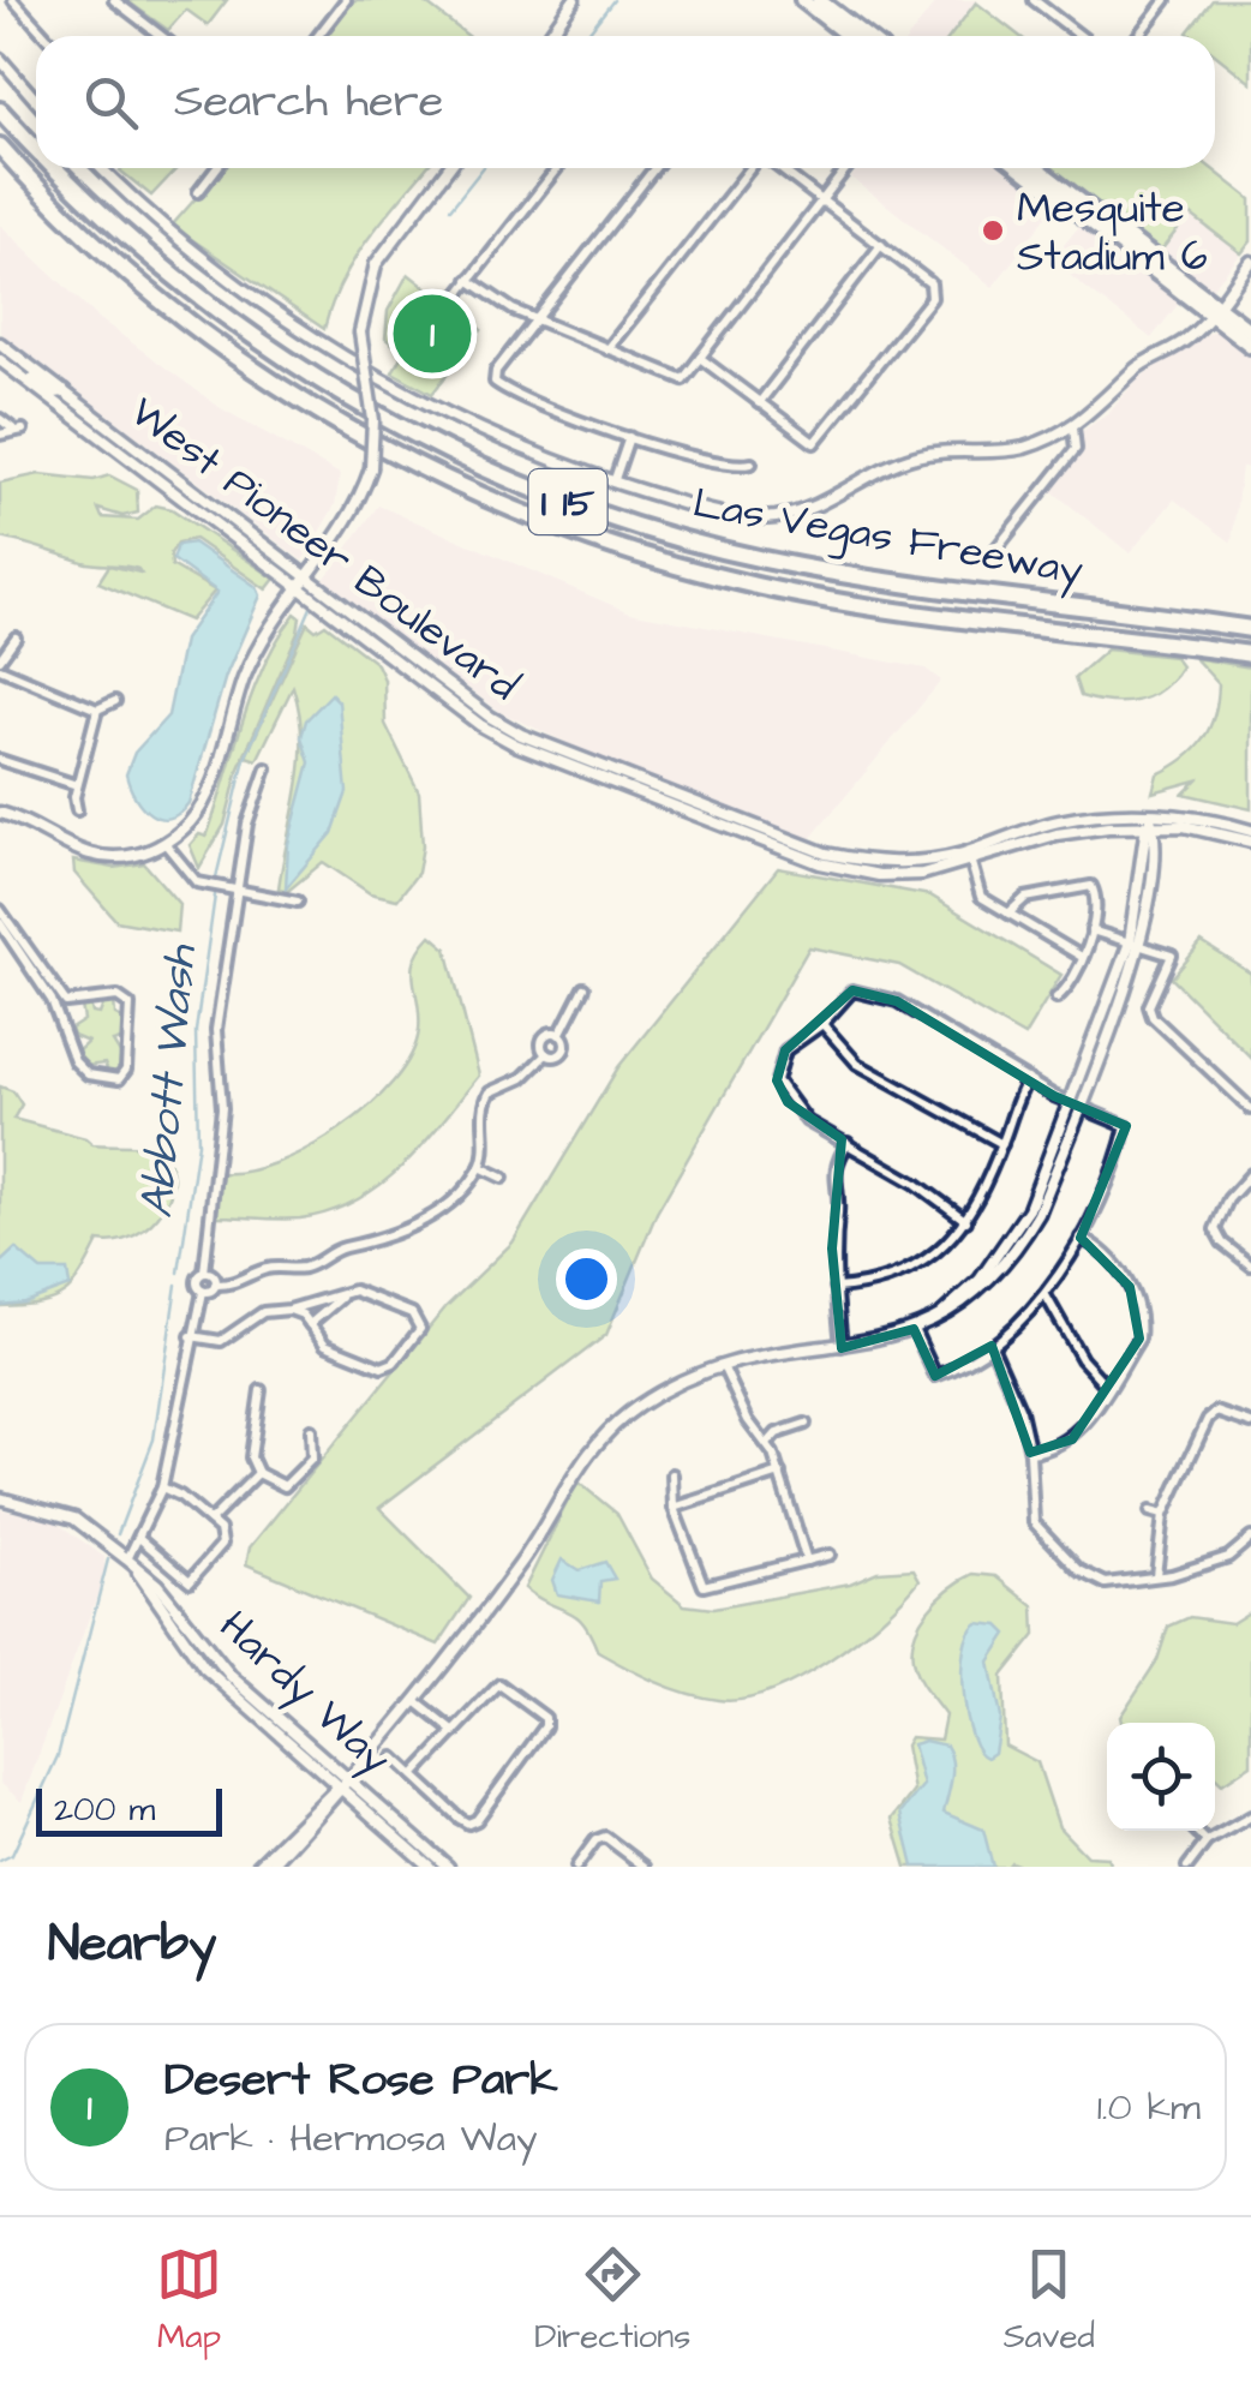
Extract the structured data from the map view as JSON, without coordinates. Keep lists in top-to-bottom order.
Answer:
{
  "streets": {
    "highway": ["I 15", "Las Vegas Freeway"],
    "main road": ["West Pioneer Boulevard", "Hardy Way"]
  },
  "water": ["Abbott Wash"],
  "places": ["Mesquite Stadium 6"],
  "scale_bar": "200 m",
  "page": {
    "search": "Search here",
    "pins": "1",
    "scale": "200 m",
    "heading": "Nearby",
    "list": [
      {
        "mark": "1",
        "name": "Desert Rose Park",
        "note": "Park · Hermosa Way",
        "value": "1.0 km"
      }
    ],
    "nav": ["Map", "Directions", "Saved"]
  }
}
